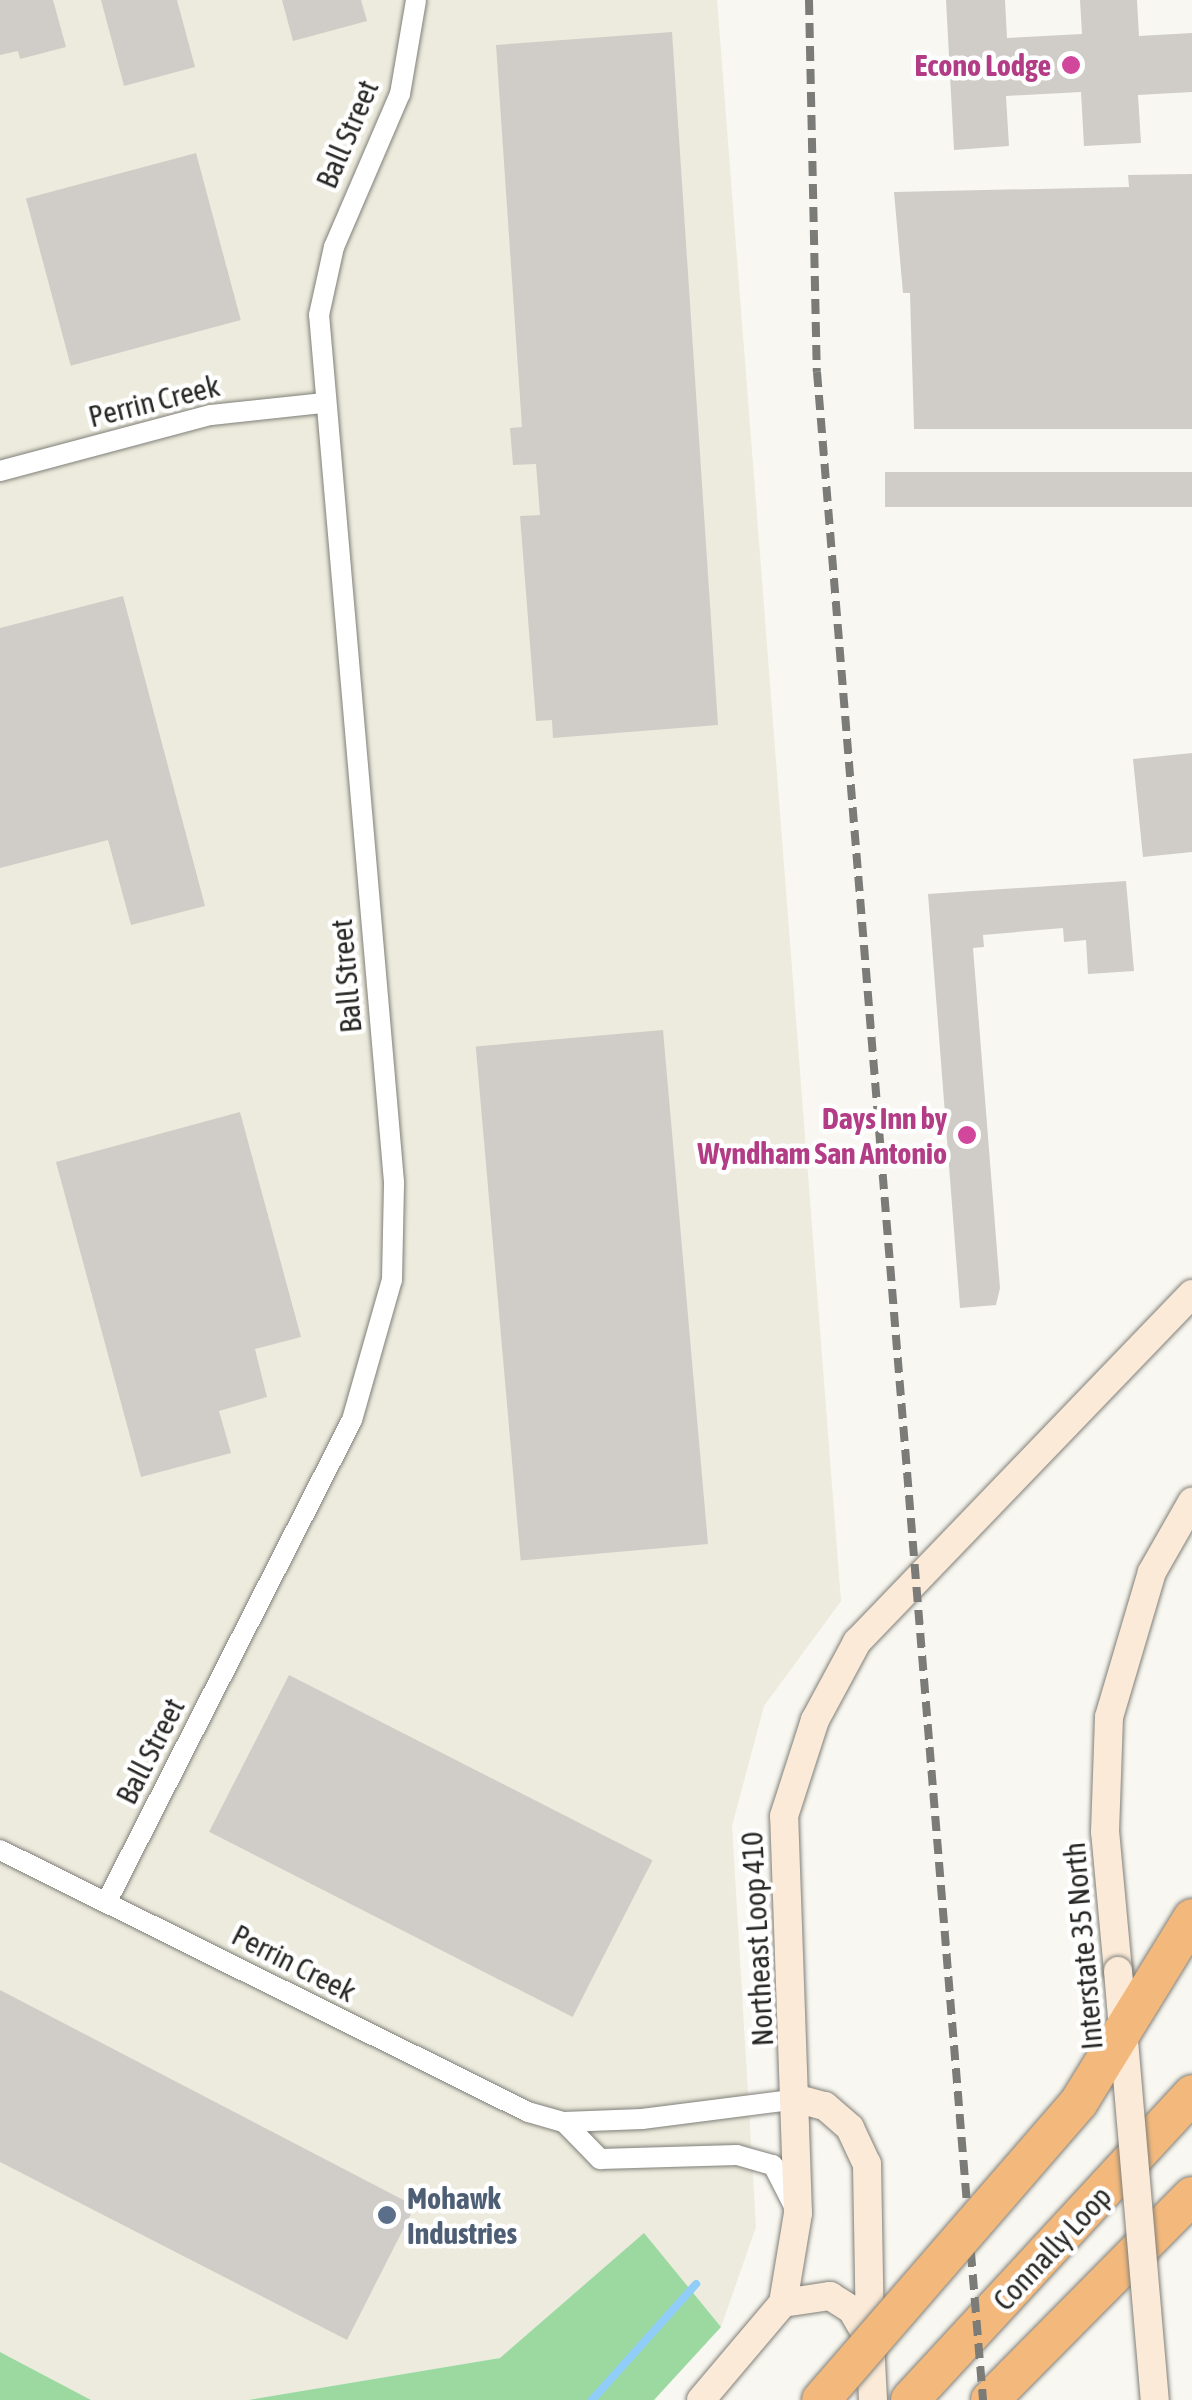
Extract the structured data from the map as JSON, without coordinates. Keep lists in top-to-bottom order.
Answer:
{
  "streets": {
    "highway": ["Connally Loop"],
    "main road": ["Northeast Loop 410", "Interstate 35 North"],
    "street": ["Ball Street", "Perrin Creek"]
  },
  "crossings": [
    ["Ball Street", "Perrin Creek"],
    ["Perrin Creek", "Northeast Loop 410"]
  ],
  "places": ["Econo Lodge", "Days Inn by Wyndham San Antonio", "Mohawk Industries"]
}
